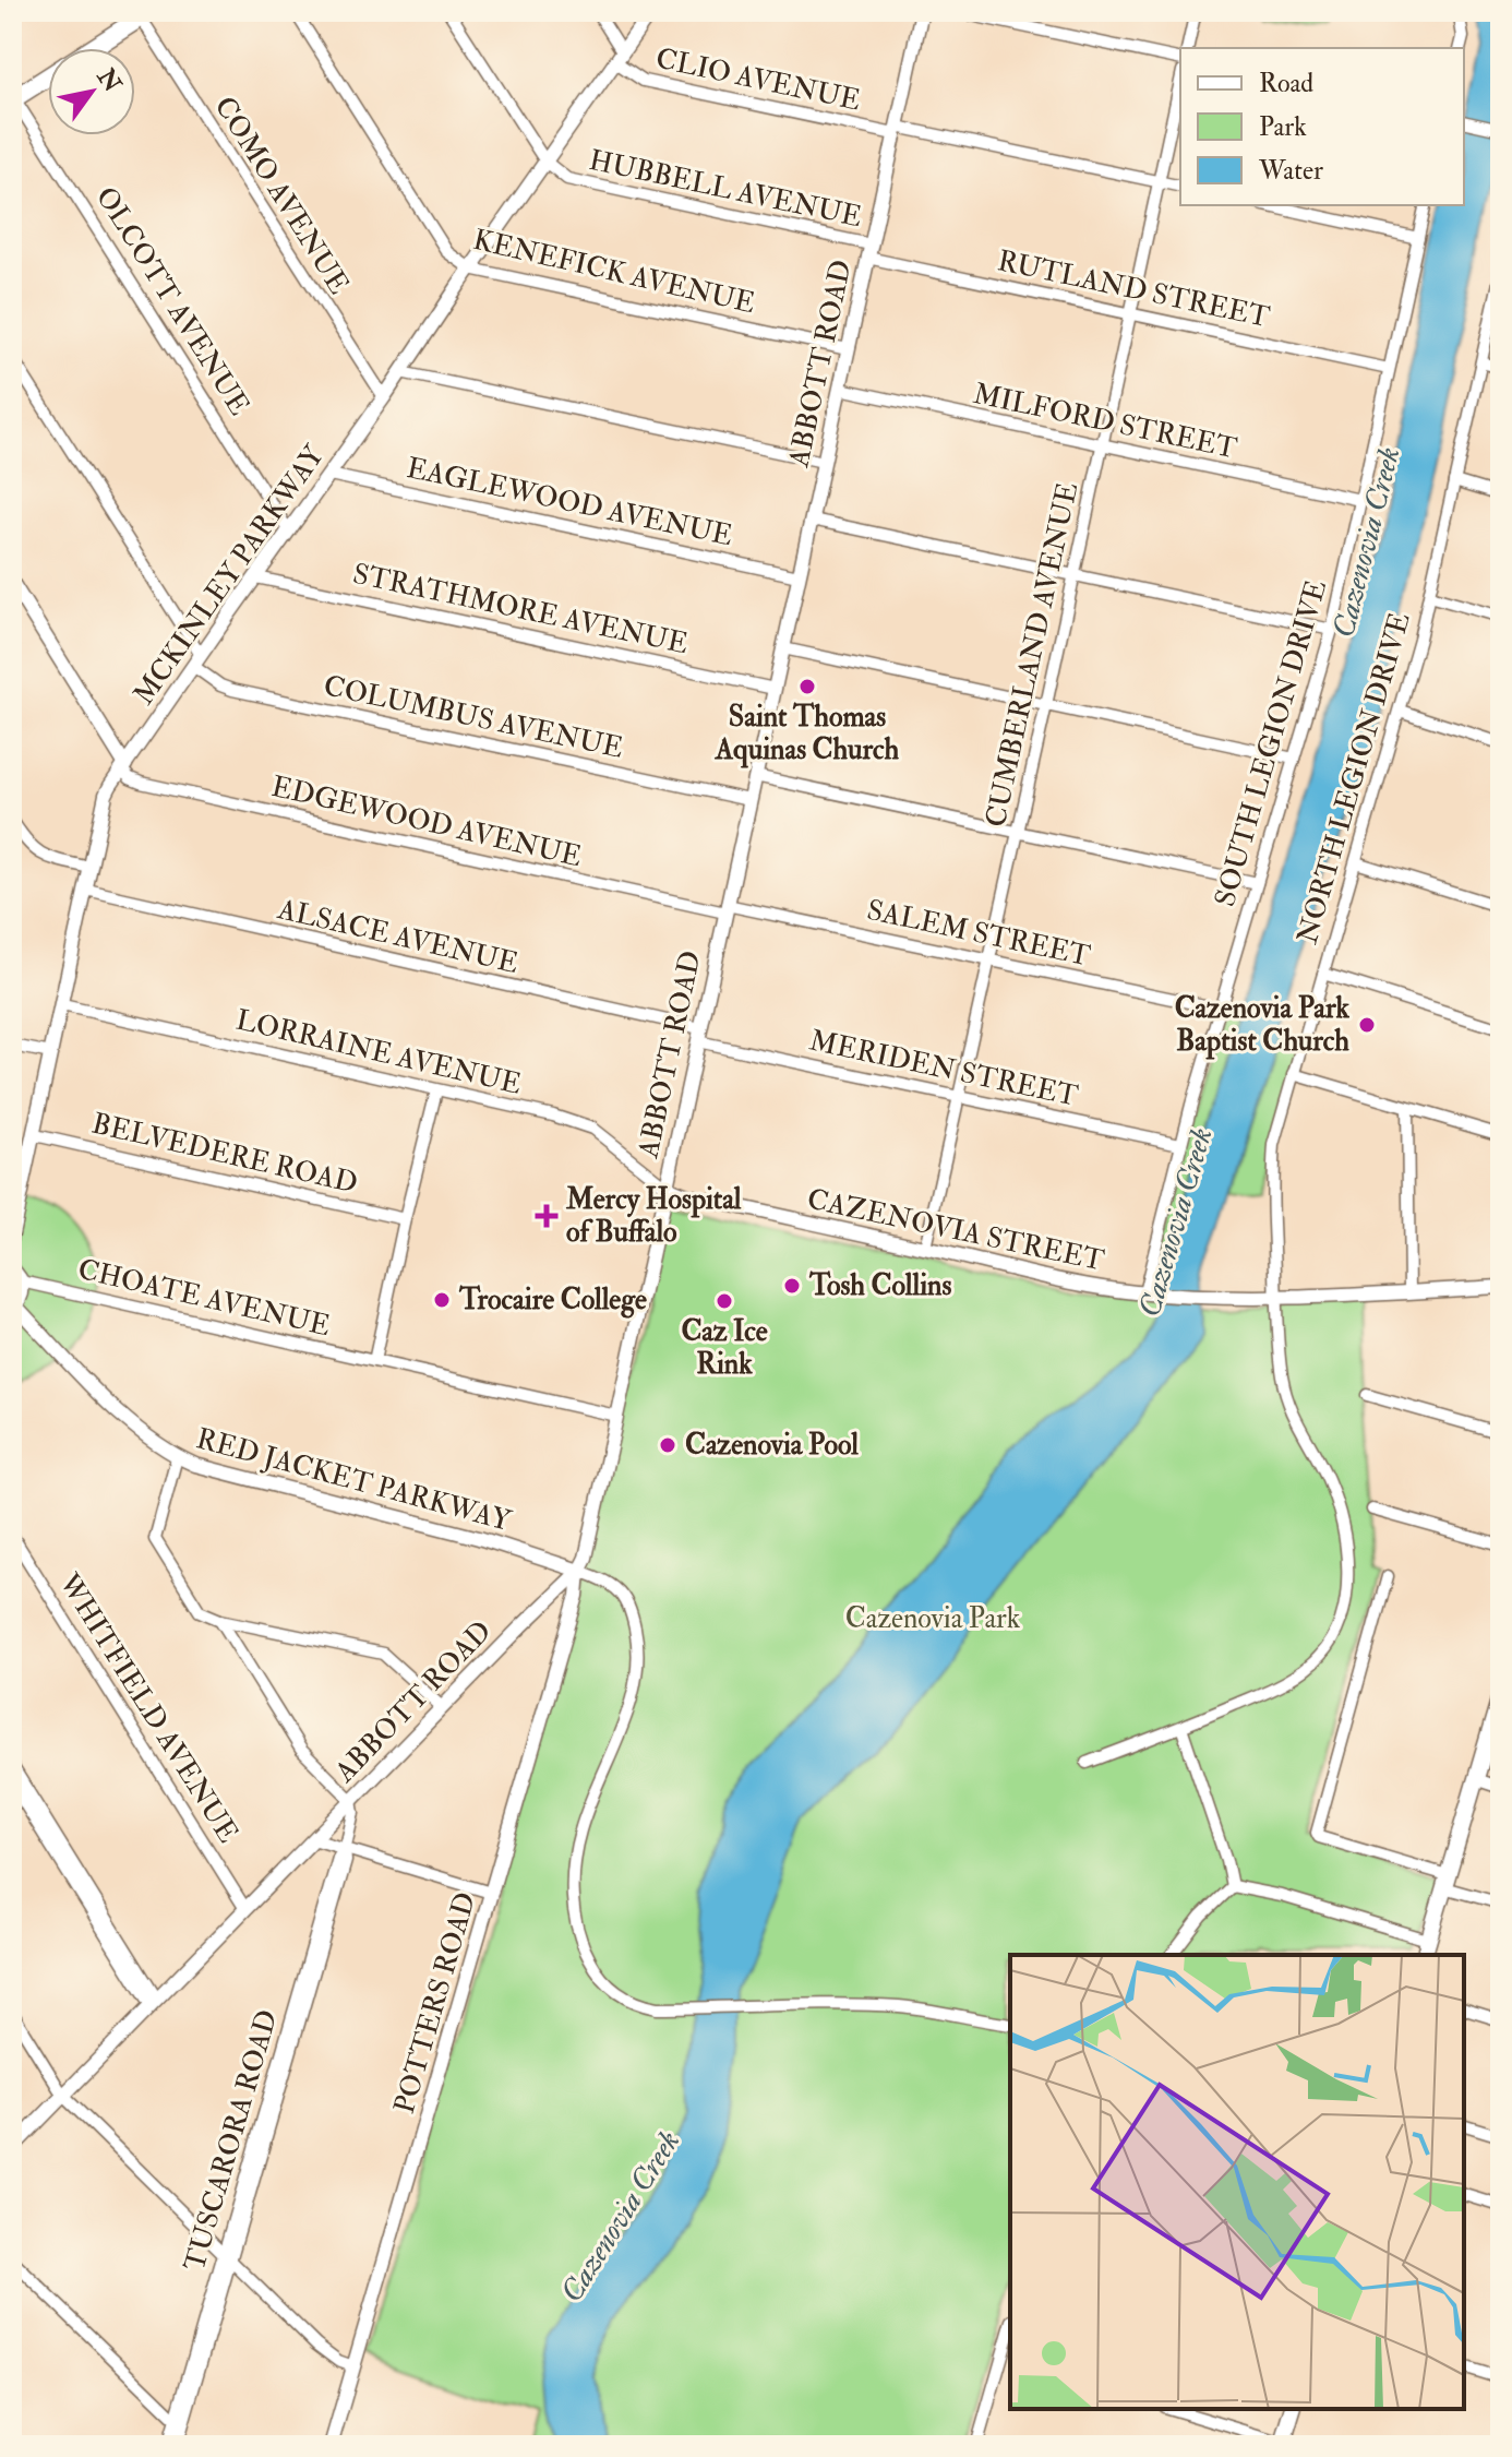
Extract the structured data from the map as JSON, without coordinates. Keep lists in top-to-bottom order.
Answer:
{
  "streets": {
    "street": [
      "CLIO AVENUE",
      "HUBBELL AVENUE",
      "COMO AVENUE",
      "KENEFICK AVENUE",
      "RUTLAND STREET",
      "OLCOTT AVENUE",
      "ABBOTT ROAD",
      "MILFORD STREET",
      "EAGLEWOOD AVENUE",
      "MCKINLEY PARKWAY",
      "STRATHMORE AVENUE",
      "CUMBERLAND AVENUE",
      "COLUMBUS AVENUE",
      "SOUTH LEGION DRIVE",
      "NORTH LEGION DRIVE",
      "EDGEWOOD AVENUE",
      "SALEM STREET",
      "ALSACE AVENUE",
      "LORRAINE AVENUE",
      "MERIDEN STREET",
      "BELVEDERE ROAD",
      "CAZENOVIA STREET",
      "CHOATE AVENUE",
      "RED JACKET PARKWAY",
      "WHITFIELD AVENUE",
      "POTTERS ROAD",
      "TUSCARORA ROAD"
    ]
  },
  "crossings": [
    ["CLIO AVENUE", "ABBOTT ROAD"],
    ["CLIO AVENUE", "MCKINLEY PARKWAY"],
    ["CLIO AVENUE", "CUMBERLAND AVENUE"],
    ["HUBBELL AVENUE", "RUTLAND STREET"],
    ["HUBBELL AVENUE", "ABBOTT ROAD"],
    ["HUBBELL AVENUE", "MCKINLEY PARKWAY"],
    ["COMO AVENUE", "MCKINLEY PARKWAY"],
    ["KENEFICK AVENUE", "ABBOTT ROAD"],
    ["KENEFICK AVENUE", "MCKINLEY PARKWAY"],
    ["RUTLAND STREET", "ABBOTT ROAD"],
    ["RUTLAND STREET", "CUMBERLAND AVENUE"],
    ["RUTLAND STREET", "SOUTH LEGION DRIVE"],
    ["OLCOTT AVENUE", "MCKINLEY PARKWAY"],
    ["ABBOTT ROAD", "MILFORD STREET"],
    ["ABBOTT ROAD", "EAGLEWOOD AVENUE"],
    ["ABBOTT ROAD", "STRATHMORE AVENUE"],
    ["ABBOTT ROAD", "COLUMBUS AVENUE"],
    ["ABBOTT ROAD", "EDGEWOOD AVENUE"],
    ["ABBOTT ROAD", "SALEM STREET"],
    ["ABBOTT ROAD", "ALSACE AVENUE"],
    ["ABBOTT ROAD", "LORRAINE AVENUE"],
    ["ABBOTT ROAD", "MERIDEN STREET"],
    ["ABBOTT ROAD", "CAZENOVIA STREET"],
    ["ABBOTT ROAD", "CHOATE AVENUE"],
    ["ABBOTT ROAD", "RED JACKET PARKWAY"],
    ["ABBOTT ROAD", "WHITFIELD AVENUE"],
    ["ABBOTT ROAD", "POTTERS ROAD"],
    ["ABBOTT ROAD", "TUSCARORA ROAD"],
    ["MILFORD STREET", "CUMBERLAND AVENUE"],
    ["MILFORD STREET", "SOUTH LEGION DRIVE"],
    ["EAGLEWOOD AVENUE", "MCKINLEY PARKWAY"],
    ["MCKINLEY PARKWAY", "STRATHMORE AVENUE"],
    ["MCKINLEY PARKWAY", "COLUMBUS AVENUE"],
    ["MCKINLEY PARKWAY", "EDGEWOOD AVENUE"],
    ["MCKINLEY PARKWAY", "ALSACE AVENUE"],
    ["MCKINLEY PARKWAY", "LORRAINE AVENUE"],
    ["MCKINLEY PARKWAY", "BELVEDERE ROAD"],
    ["CUMBERLAND AVENUE", "SALEM STREET"],
    ["CUMBERLAND AVENUE", "MERIDEN STREET"],
    ["CUMBERLAND AVENUE", "CAZENOVIA STREET"],
    ["SOUTH LEGION DRIVE", "SALEM STREET"],
    ["SOUTH LEGION DRIVE", "MERIDEN STREET"],
    ["SOUTH LEGION DRIVE", "CAZENOVIA STREET"],
    ["NORTH LEGION DRIVE", "CAZENOVIA STREET"],
    ["EDGEWOOD AVENUE", "SALEM STREET"],
    ["ALSACE AVENUE", "MERIDEN STREET"],
    ["LORRAINE AVENUE", "CAZENOVIA STREET"],
    ["RED JACKET PARKWAY", "POTTERS ROAD"]
  ],
  "water": ["Cazenovia Creek"],
  "parks": ["Cazenovia Park"],
  "places": {
    "other": [
      "Saint Thomas Aquinas Church",
      "Cazenovia Park Baptist Church",
      "Tosh Collins",
      "Trocaire College",
      "Caz Ice Rink",
      "Cazenovia Pool"
    ],
    "health": ["Mercy Hospital of Buffalo"]
  },
  "legend": ["Road", "Park", "Water"],
  "north": "top right"
}
